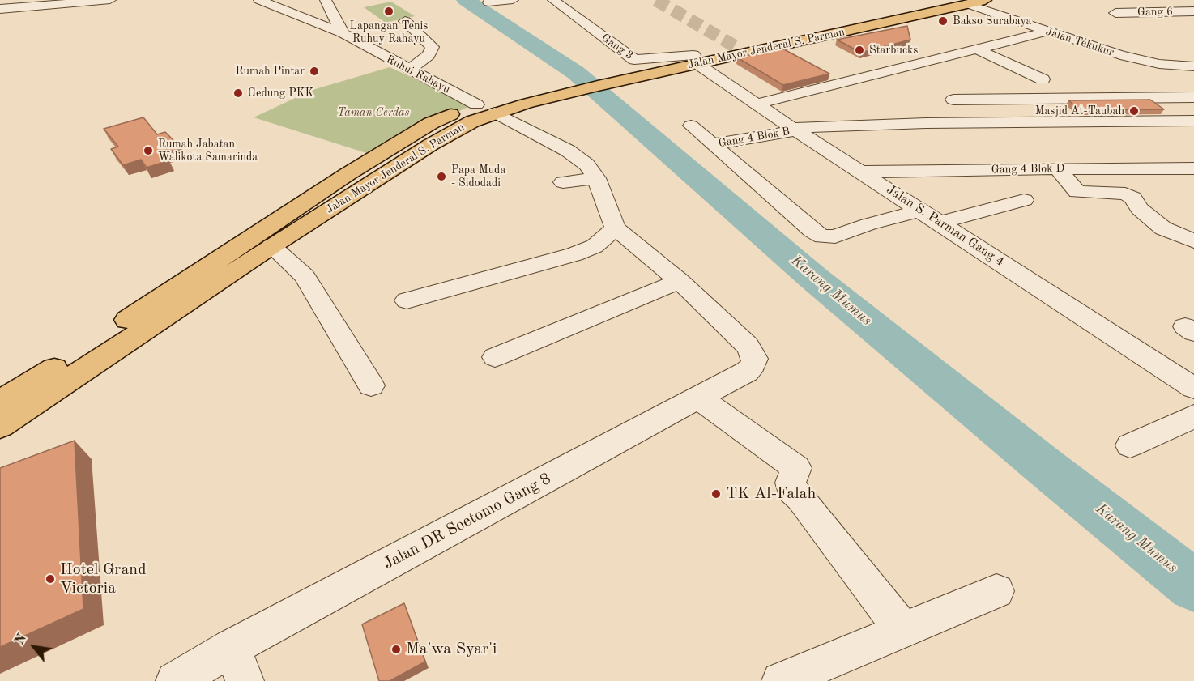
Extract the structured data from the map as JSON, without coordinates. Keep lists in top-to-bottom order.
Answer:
{
  "streets": {
    "main road": ["Jalan Mayor Jenderal S. Parman"],
    "street": [
      "Gang 6",
      "Jalan Tekukur",
      "Gang 3",
      "Ruhui Rahayu",
      "Gang 4 Blok B",
      "Gang 4 Blok D",
      "Jalan S. Parman Gang 4",
      "Jalan DR Soetomo Gang 8"
    ]
  },
  "crossings": [
    ["Jalan Tekukur", "Jalan Mayor Jenderal S. Parman"],
    ["Gang 3", "Jalan Mayor Jenderal S. Parman"],
    ["Gang 3", "Jalan S. Parman Gang 4"],
    ["Jalan Mayor Jenderal S. Parman", "Ruhui Rahayu"],
    ["Jalan Mayor Jenderal S. Parman", "Jalan S. Parman Gang 4"],
    ["Gang 4 Blok B", "Jalan S. Parman Gang 4"],
    ["Gang 4 Blok D", "Jalan S. Parman Gang 4"]
  ],
  "water": ["Karang Mumus"],
  "parks": ["Taman Cerdas"],
  "places": [
    "Lapangan Tenis Ruhuy Rahayu",
    "Bakso Surabaya",
    "Starbucks",
    "Rumah Pintar",
    "Gedung PKK",
    "Masjid At-Taubah",
    "Rumah Jabatan Walikota Samarinda",
    "Papa Muda - Sidodadi",
    "TK Al-Falah",
    "Hotel Grand Victoria",
    "Ma'wa Syar'i"
  ],
  "north": "top left"
}
